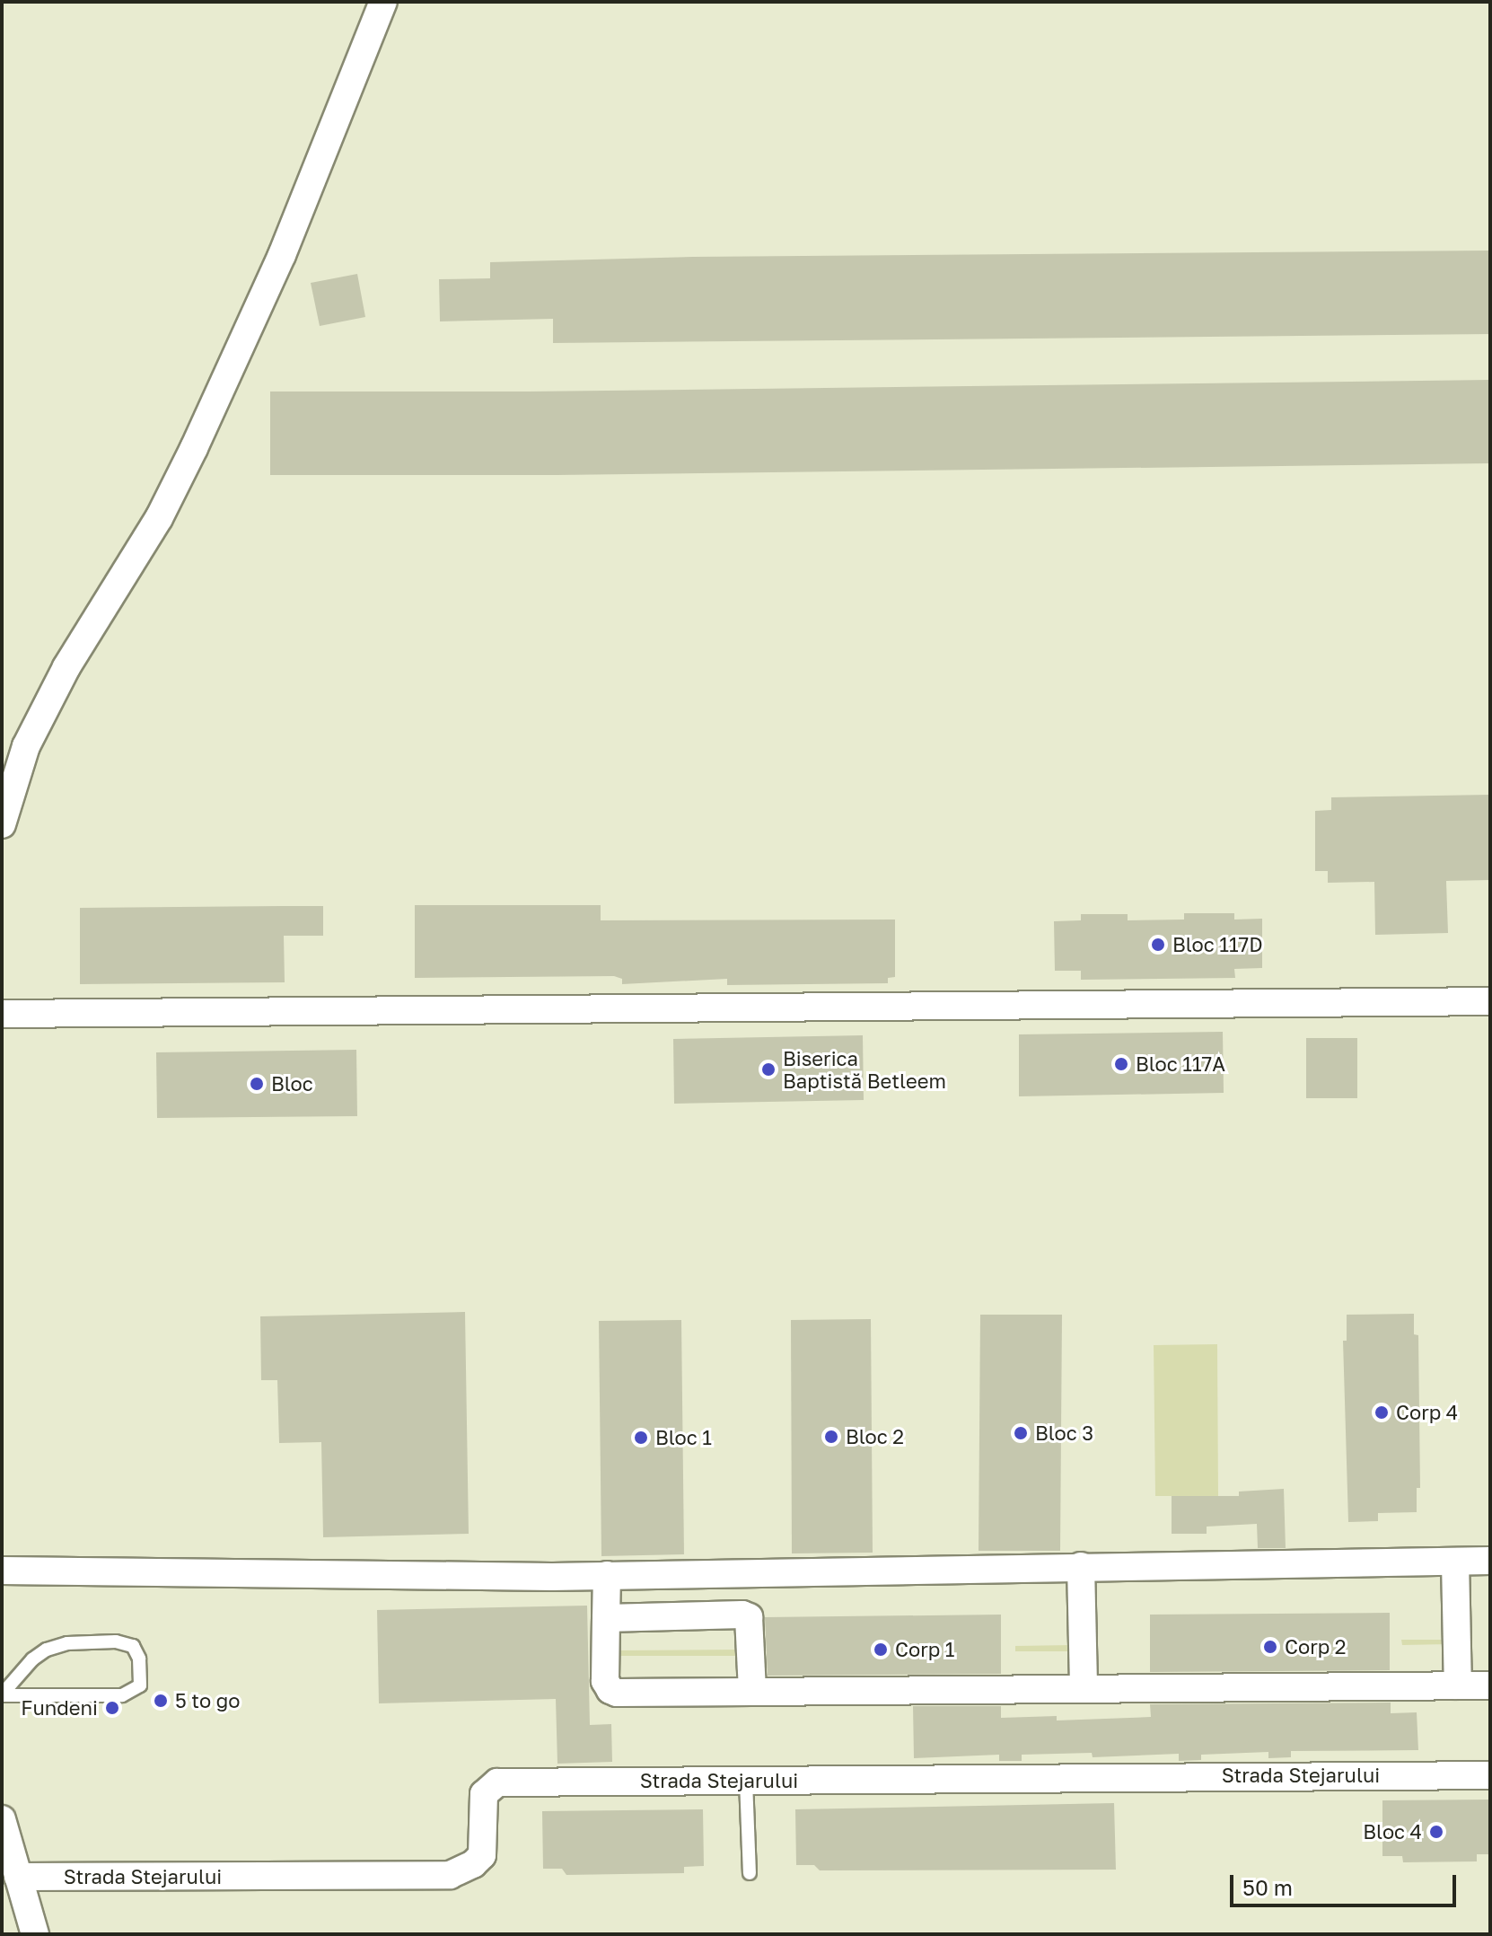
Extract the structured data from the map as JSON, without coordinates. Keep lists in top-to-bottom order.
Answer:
{
  "streets": {
    "street": ["Strada Stejarului"]
  },
  "places": [
    "Bloc 117D",
    "Bloc 117A",
    "Biserica Baptistă Betleem",
    "Bloc",
    "Corp 4",
    "Bloc 3",
    "Bloc 2",
    "Bloc 1",
    "Corp 2",
    "Corp 1",
    "5 to go",
    "Fundeni",
    "Bloc 4"
  ],
  "scale_bar": "50 m"
}
